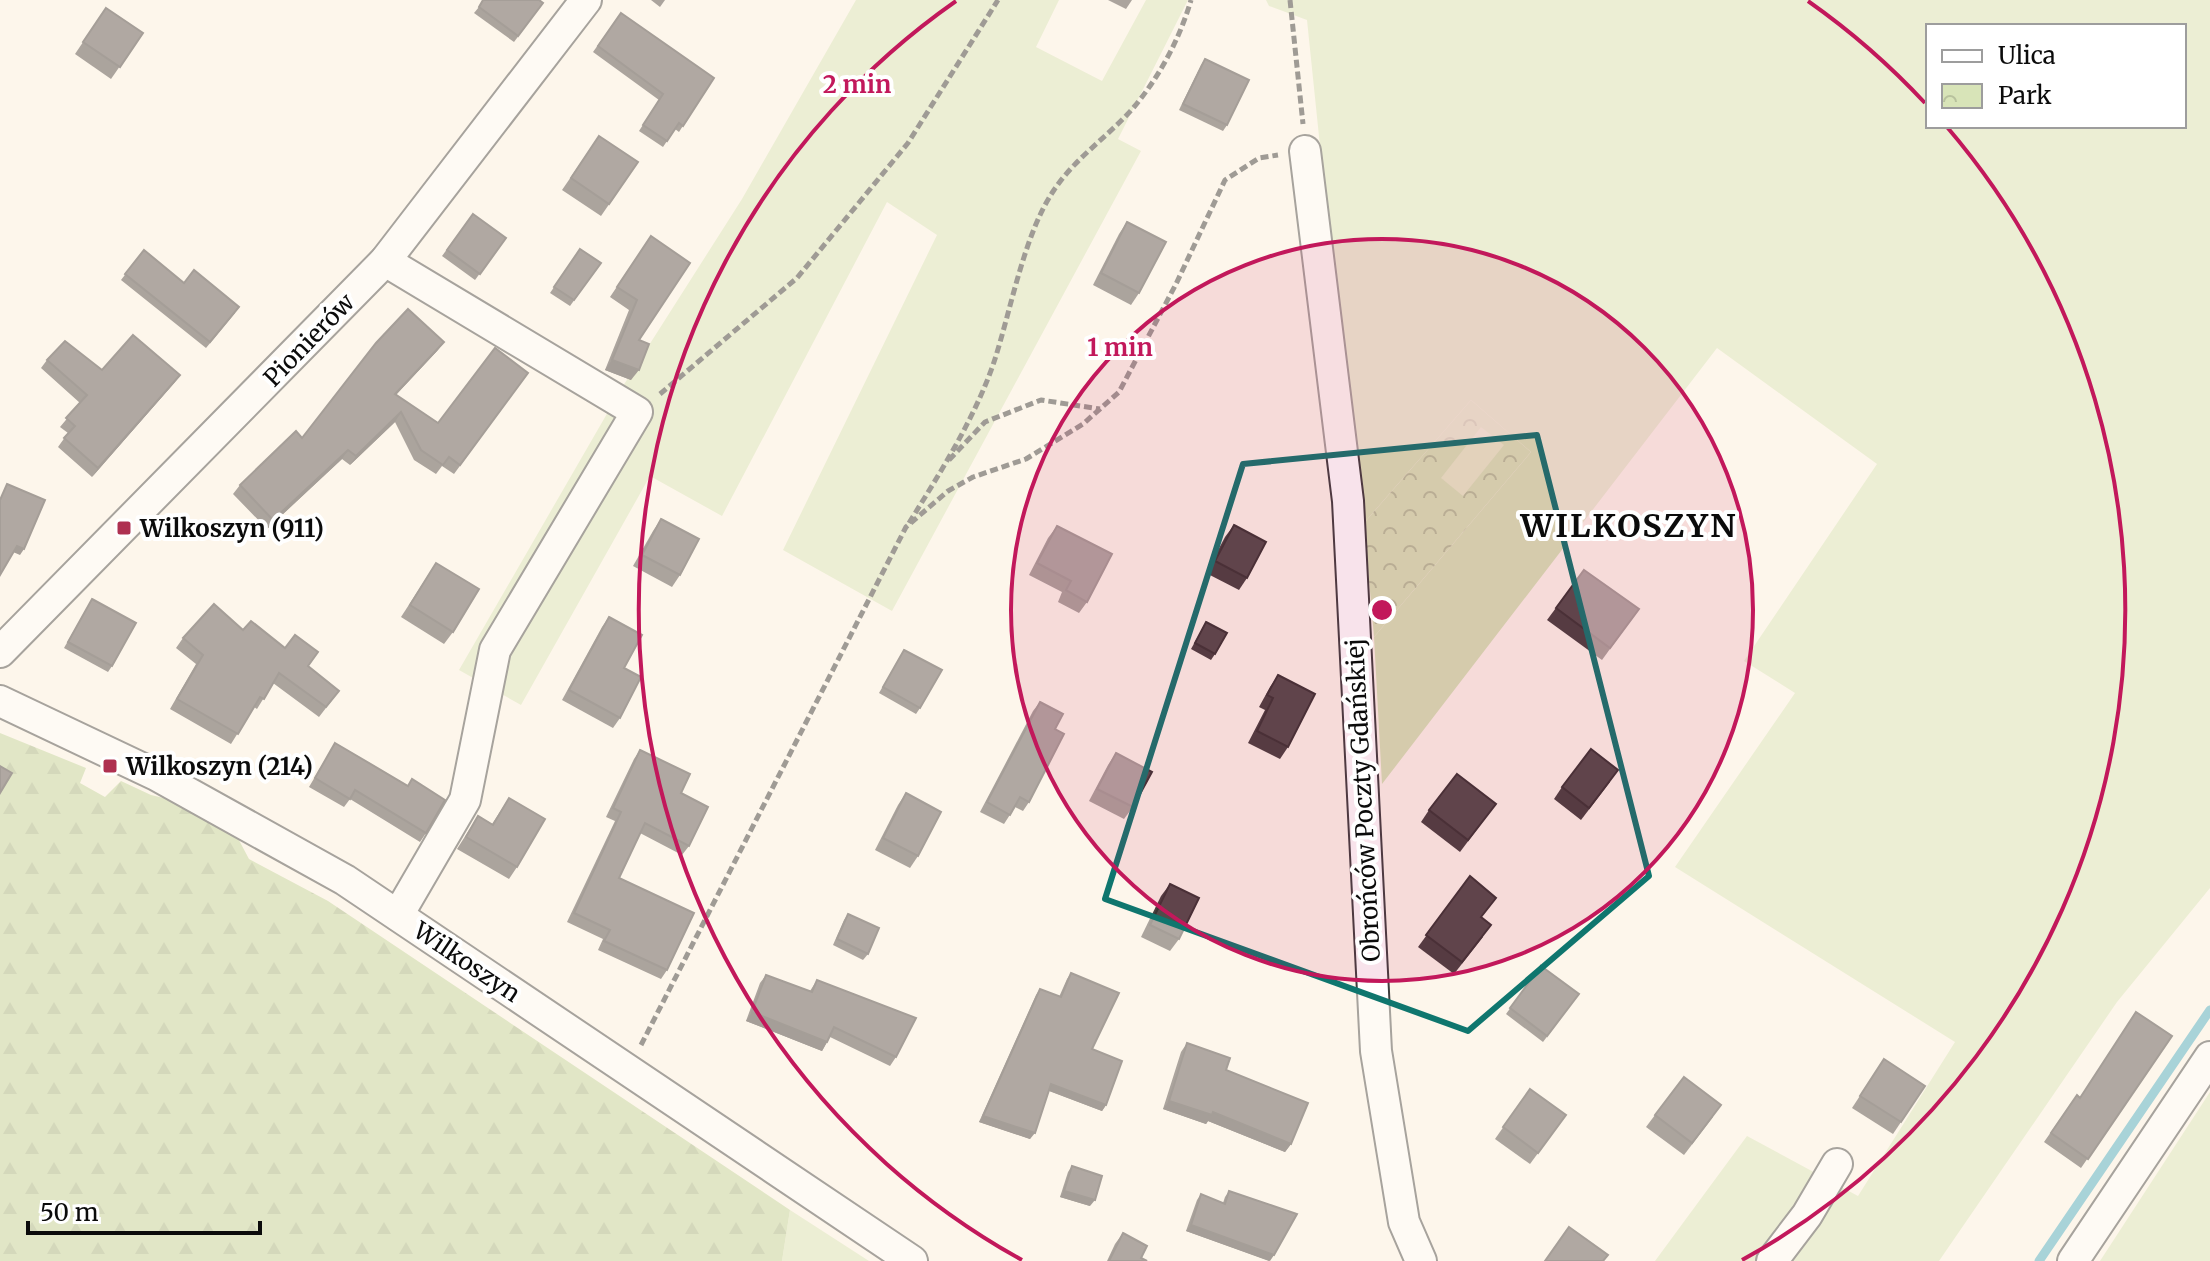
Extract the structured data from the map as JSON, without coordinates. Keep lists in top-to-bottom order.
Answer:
{
  "streets": {
    "street": ["Pionierów", "Obrońców Poczty Gdańskiej", "Wilkoszyn"]
  },
  "districts": ["WILKOSZYN"],
  "places": {
    "transit": ["Wilkoszyn (911)", "Wilkoszyn (214)"]
  },
  "legend": ["Ulica", "Park"],
  "scale_bar": "50 m",
  "rings": ["2 min", "1 min"]
}
